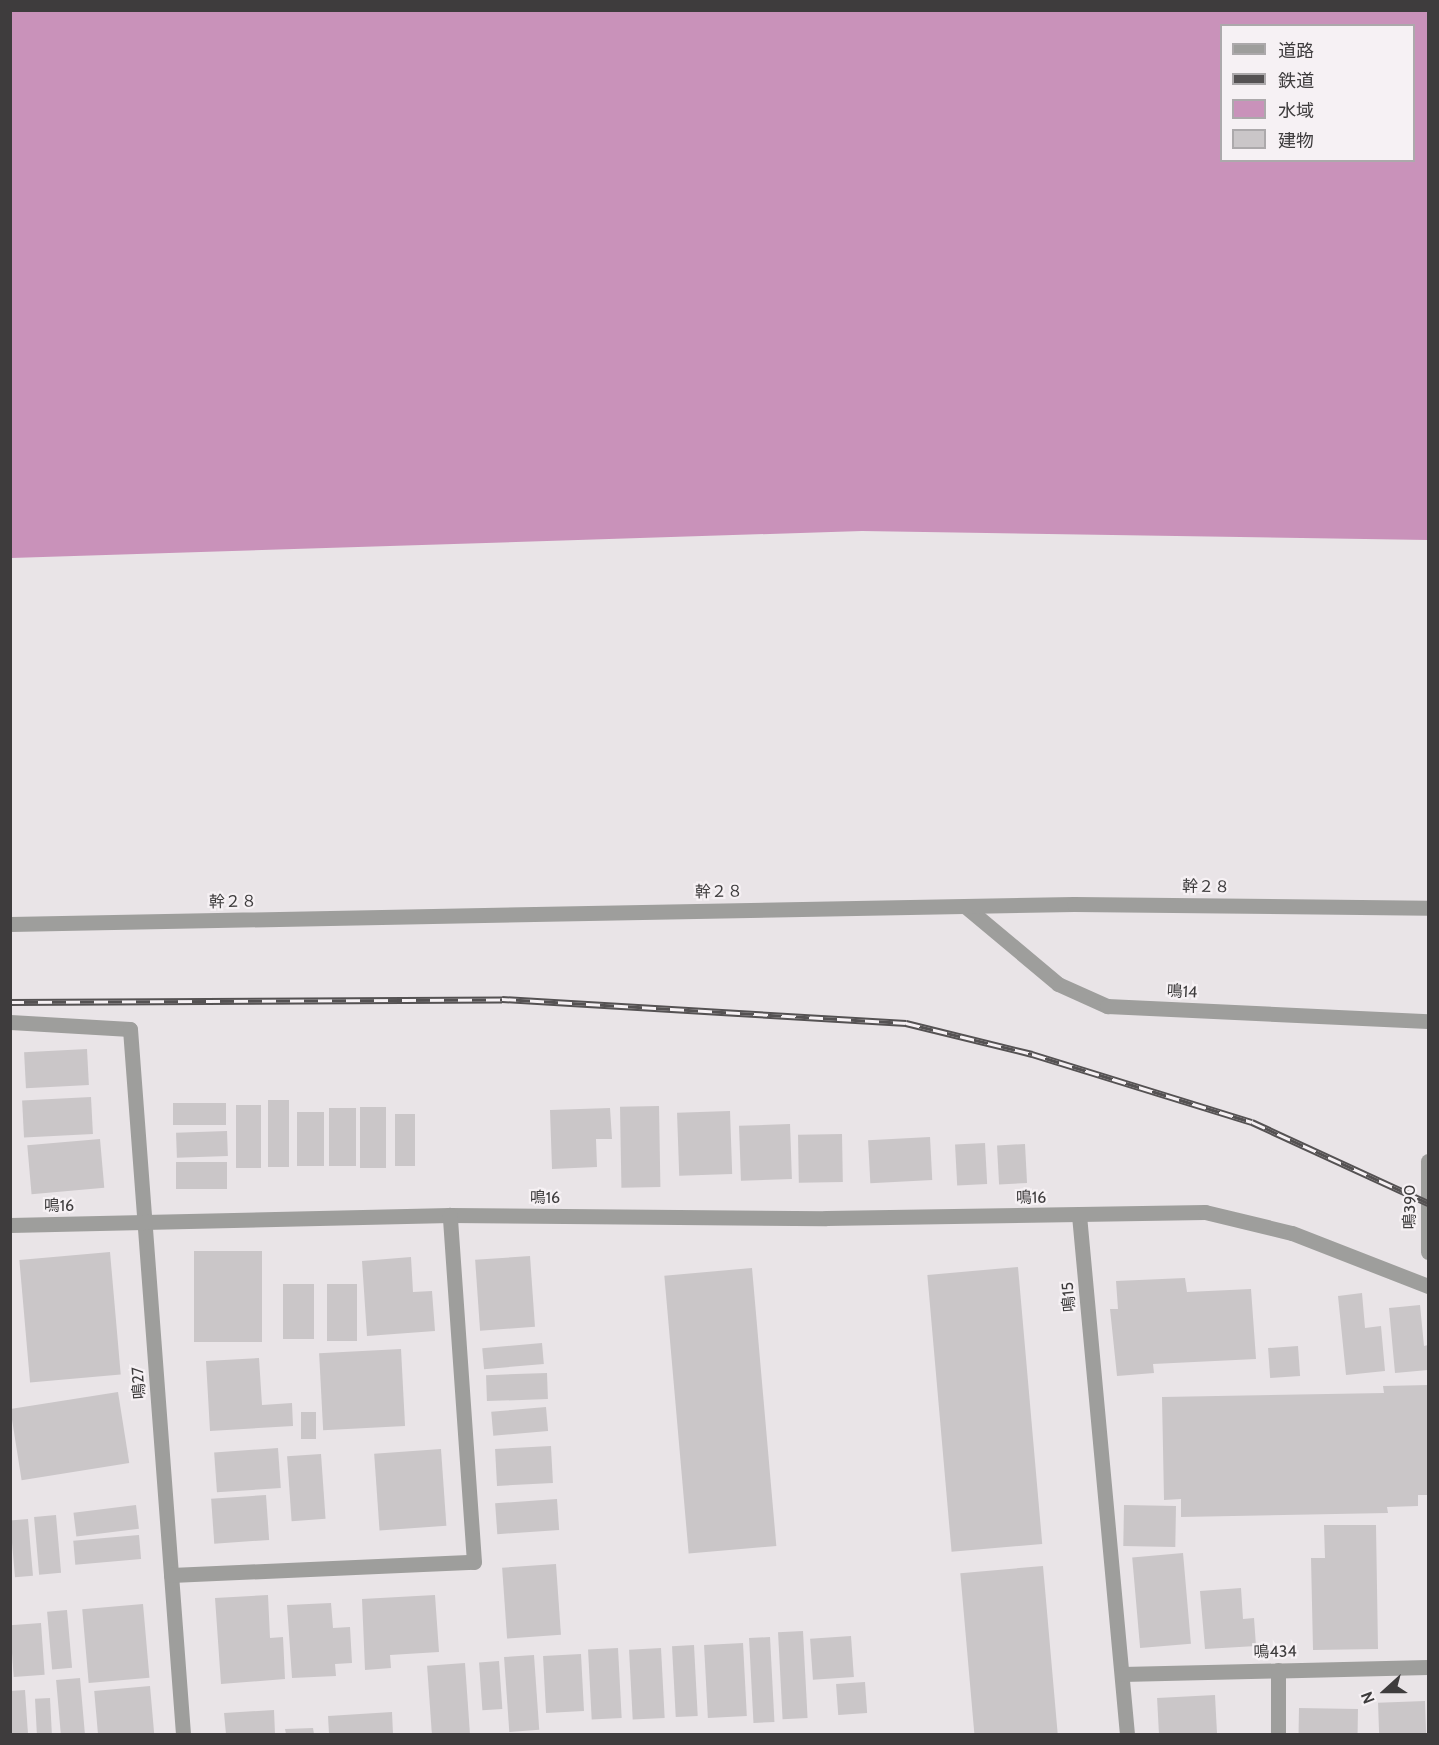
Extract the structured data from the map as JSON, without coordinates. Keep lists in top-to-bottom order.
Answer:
{
  "streets": {
    "street": [
      "幹２８",
      "鳴14",
      "鳴16",
      "鳴390",
      "鳴15",
      "鳴27",
      "鳴434"
    ]
  },
  "crossings": [
    ["幹２８", "鳴14"],
    ["鳴16", "鳴15"],
    ["鳴16", "鳴27"],
    ["鳴15", "鳴434"]
  ],
  "legend": [
    "道路",
    "鉄道",
    "水域",
    "建物"
  ],
  "north": "left"
}
